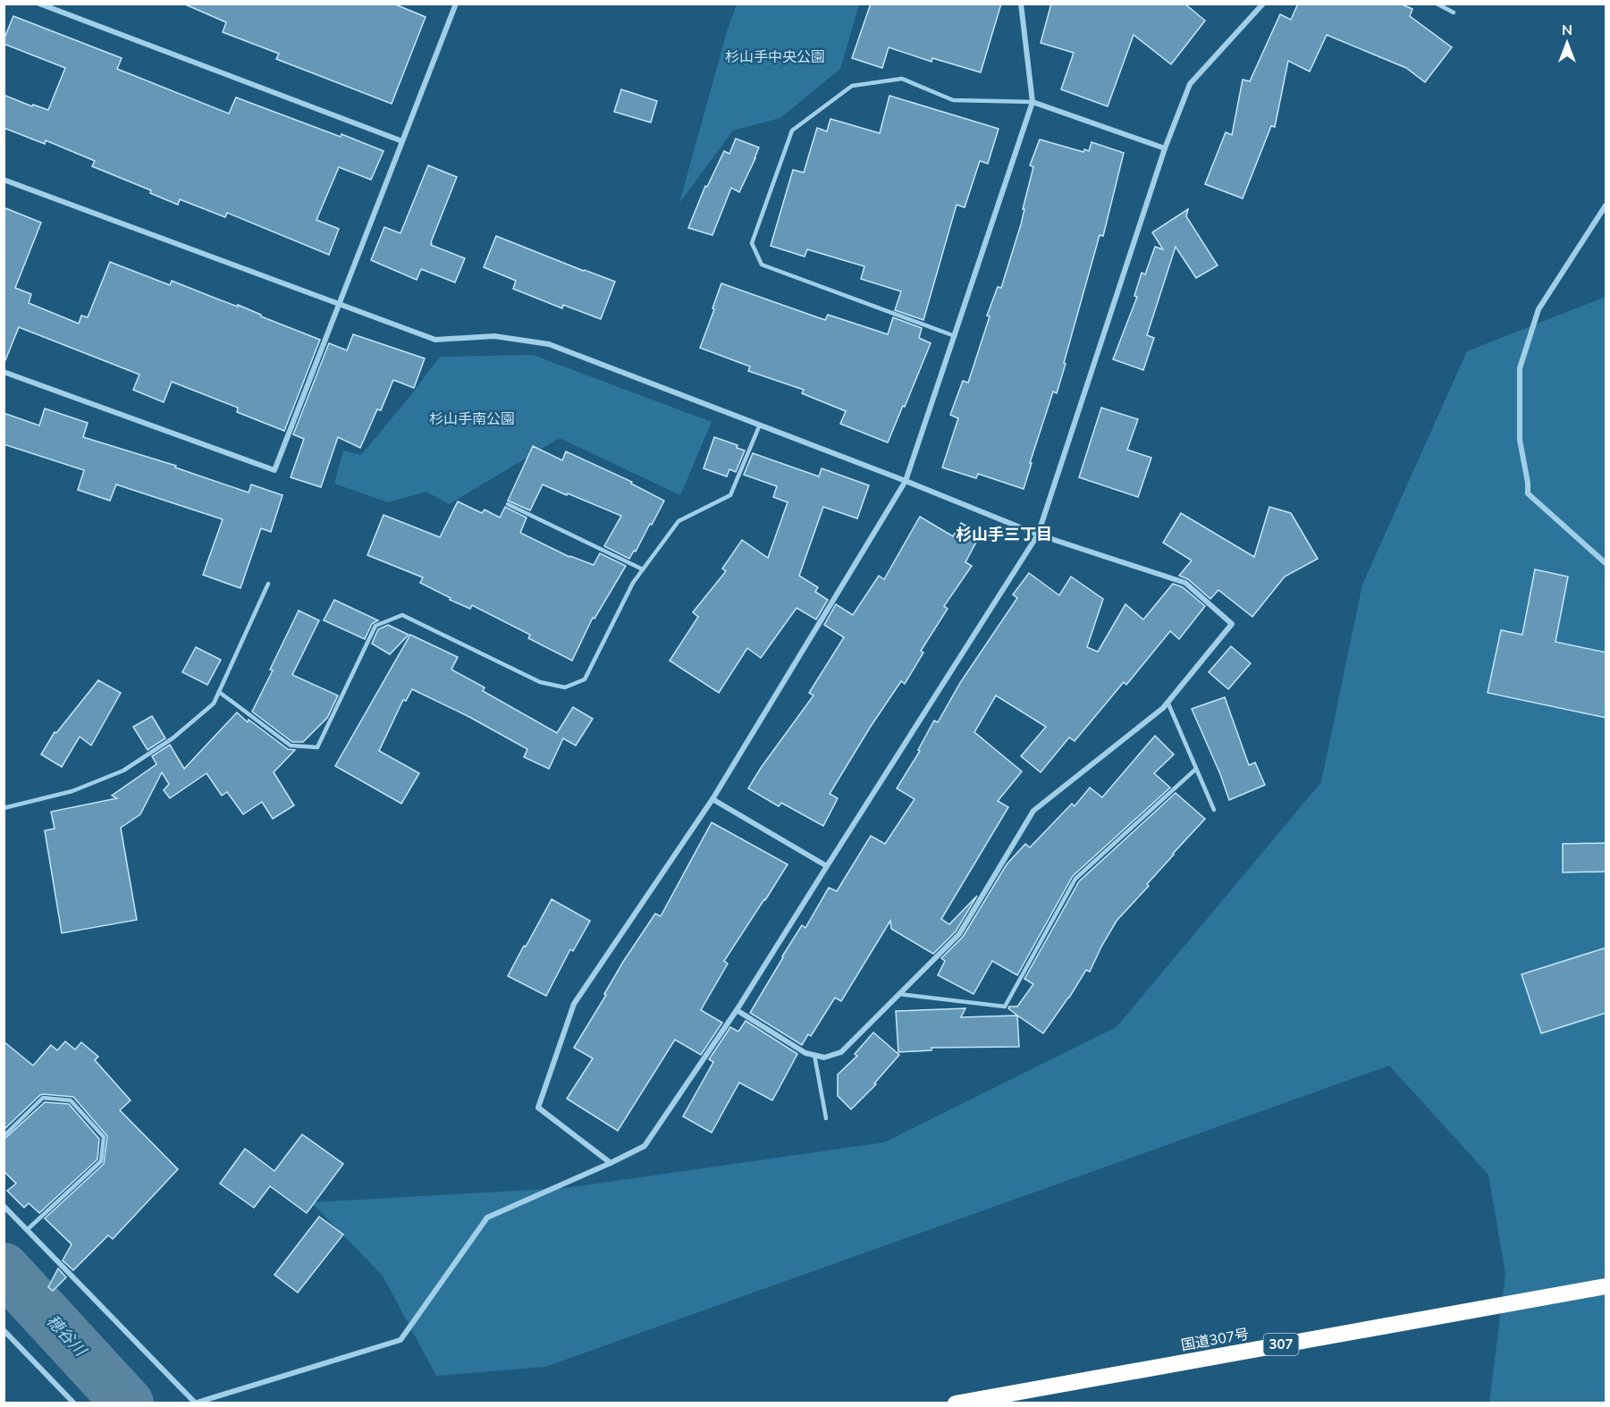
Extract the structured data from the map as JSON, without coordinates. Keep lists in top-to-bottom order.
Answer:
{
  "streets": {
    "highway": ["国道307号", "307"]
  },
  "districts": ["杉山手三丁目"],
  "water": ["穂谷川"],
  "parks": ["杉山手中央公園", "杉山手南公園"],
  "north": "top"
}
